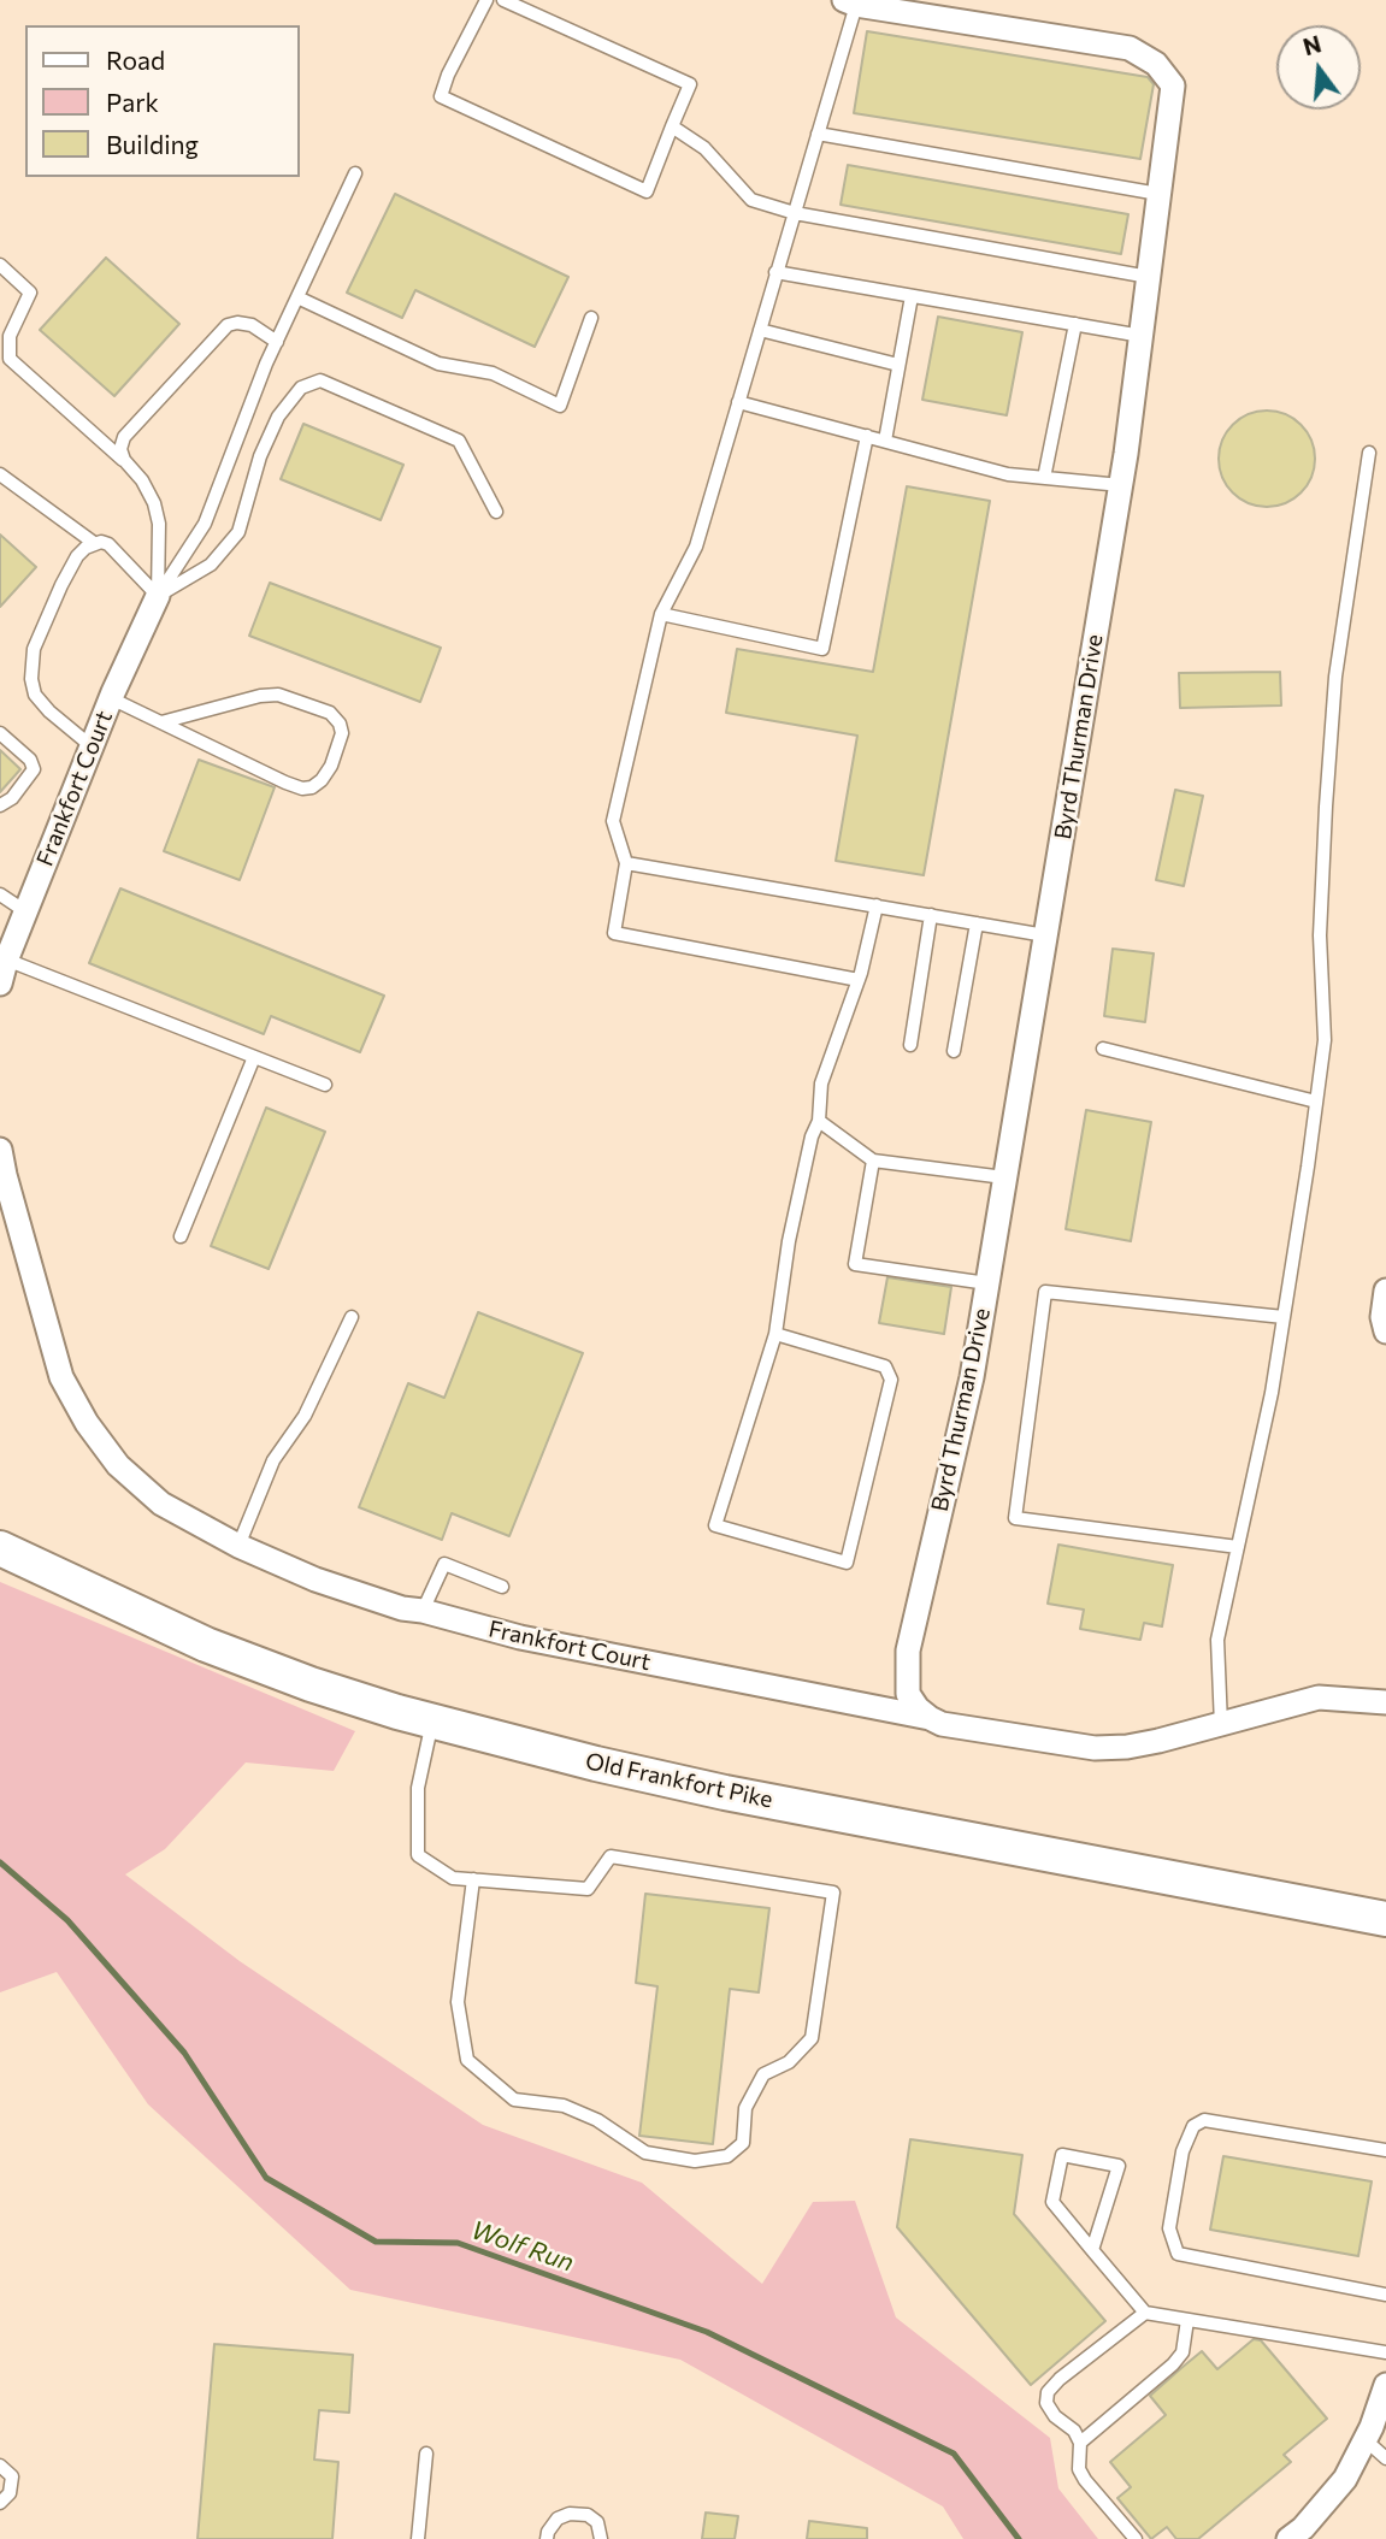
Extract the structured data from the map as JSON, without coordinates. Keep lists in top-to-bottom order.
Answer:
{
  "streets": {
    "main road": ["Old Frankfort Pike"],
    "street": ["Byrd Thurman Drive", "Frankfort Court"]
  },
  "crossings": [
    ["Byrd Thurman Drive", "Frankfort Court"]
  ],
  "water": ["Wolf Run"],
  "legend": ["Road", "Park", "Building"],
  "north": "top"
}
